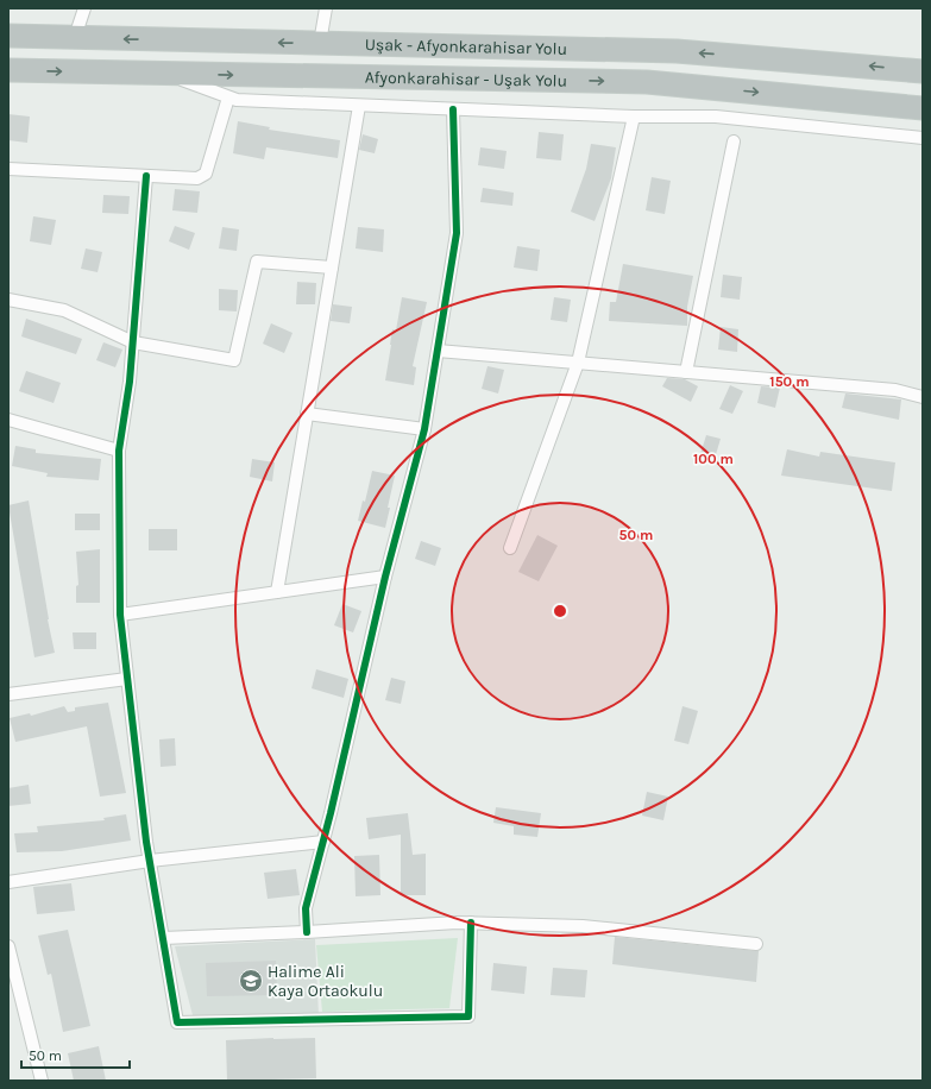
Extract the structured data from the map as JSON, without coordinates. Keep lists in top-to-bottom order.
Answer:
{
  "streets": {
    "highway": ["Uşak - Afyonkarahisar Yolu", "Afyonkarahisar - Uşak Yolu"]
  },
  "one_way": ["Uşak - Afyonkarahisar Yolu", "Afyonkarahisar - Uşak Yolu"],
  "places": {
    "school or university": ["Halime Ali Kaya Ortaokulu"]
  },
  "scale_bar": "50 m",
  "rings": ["150 m", "100 m", "50 m"]
}
